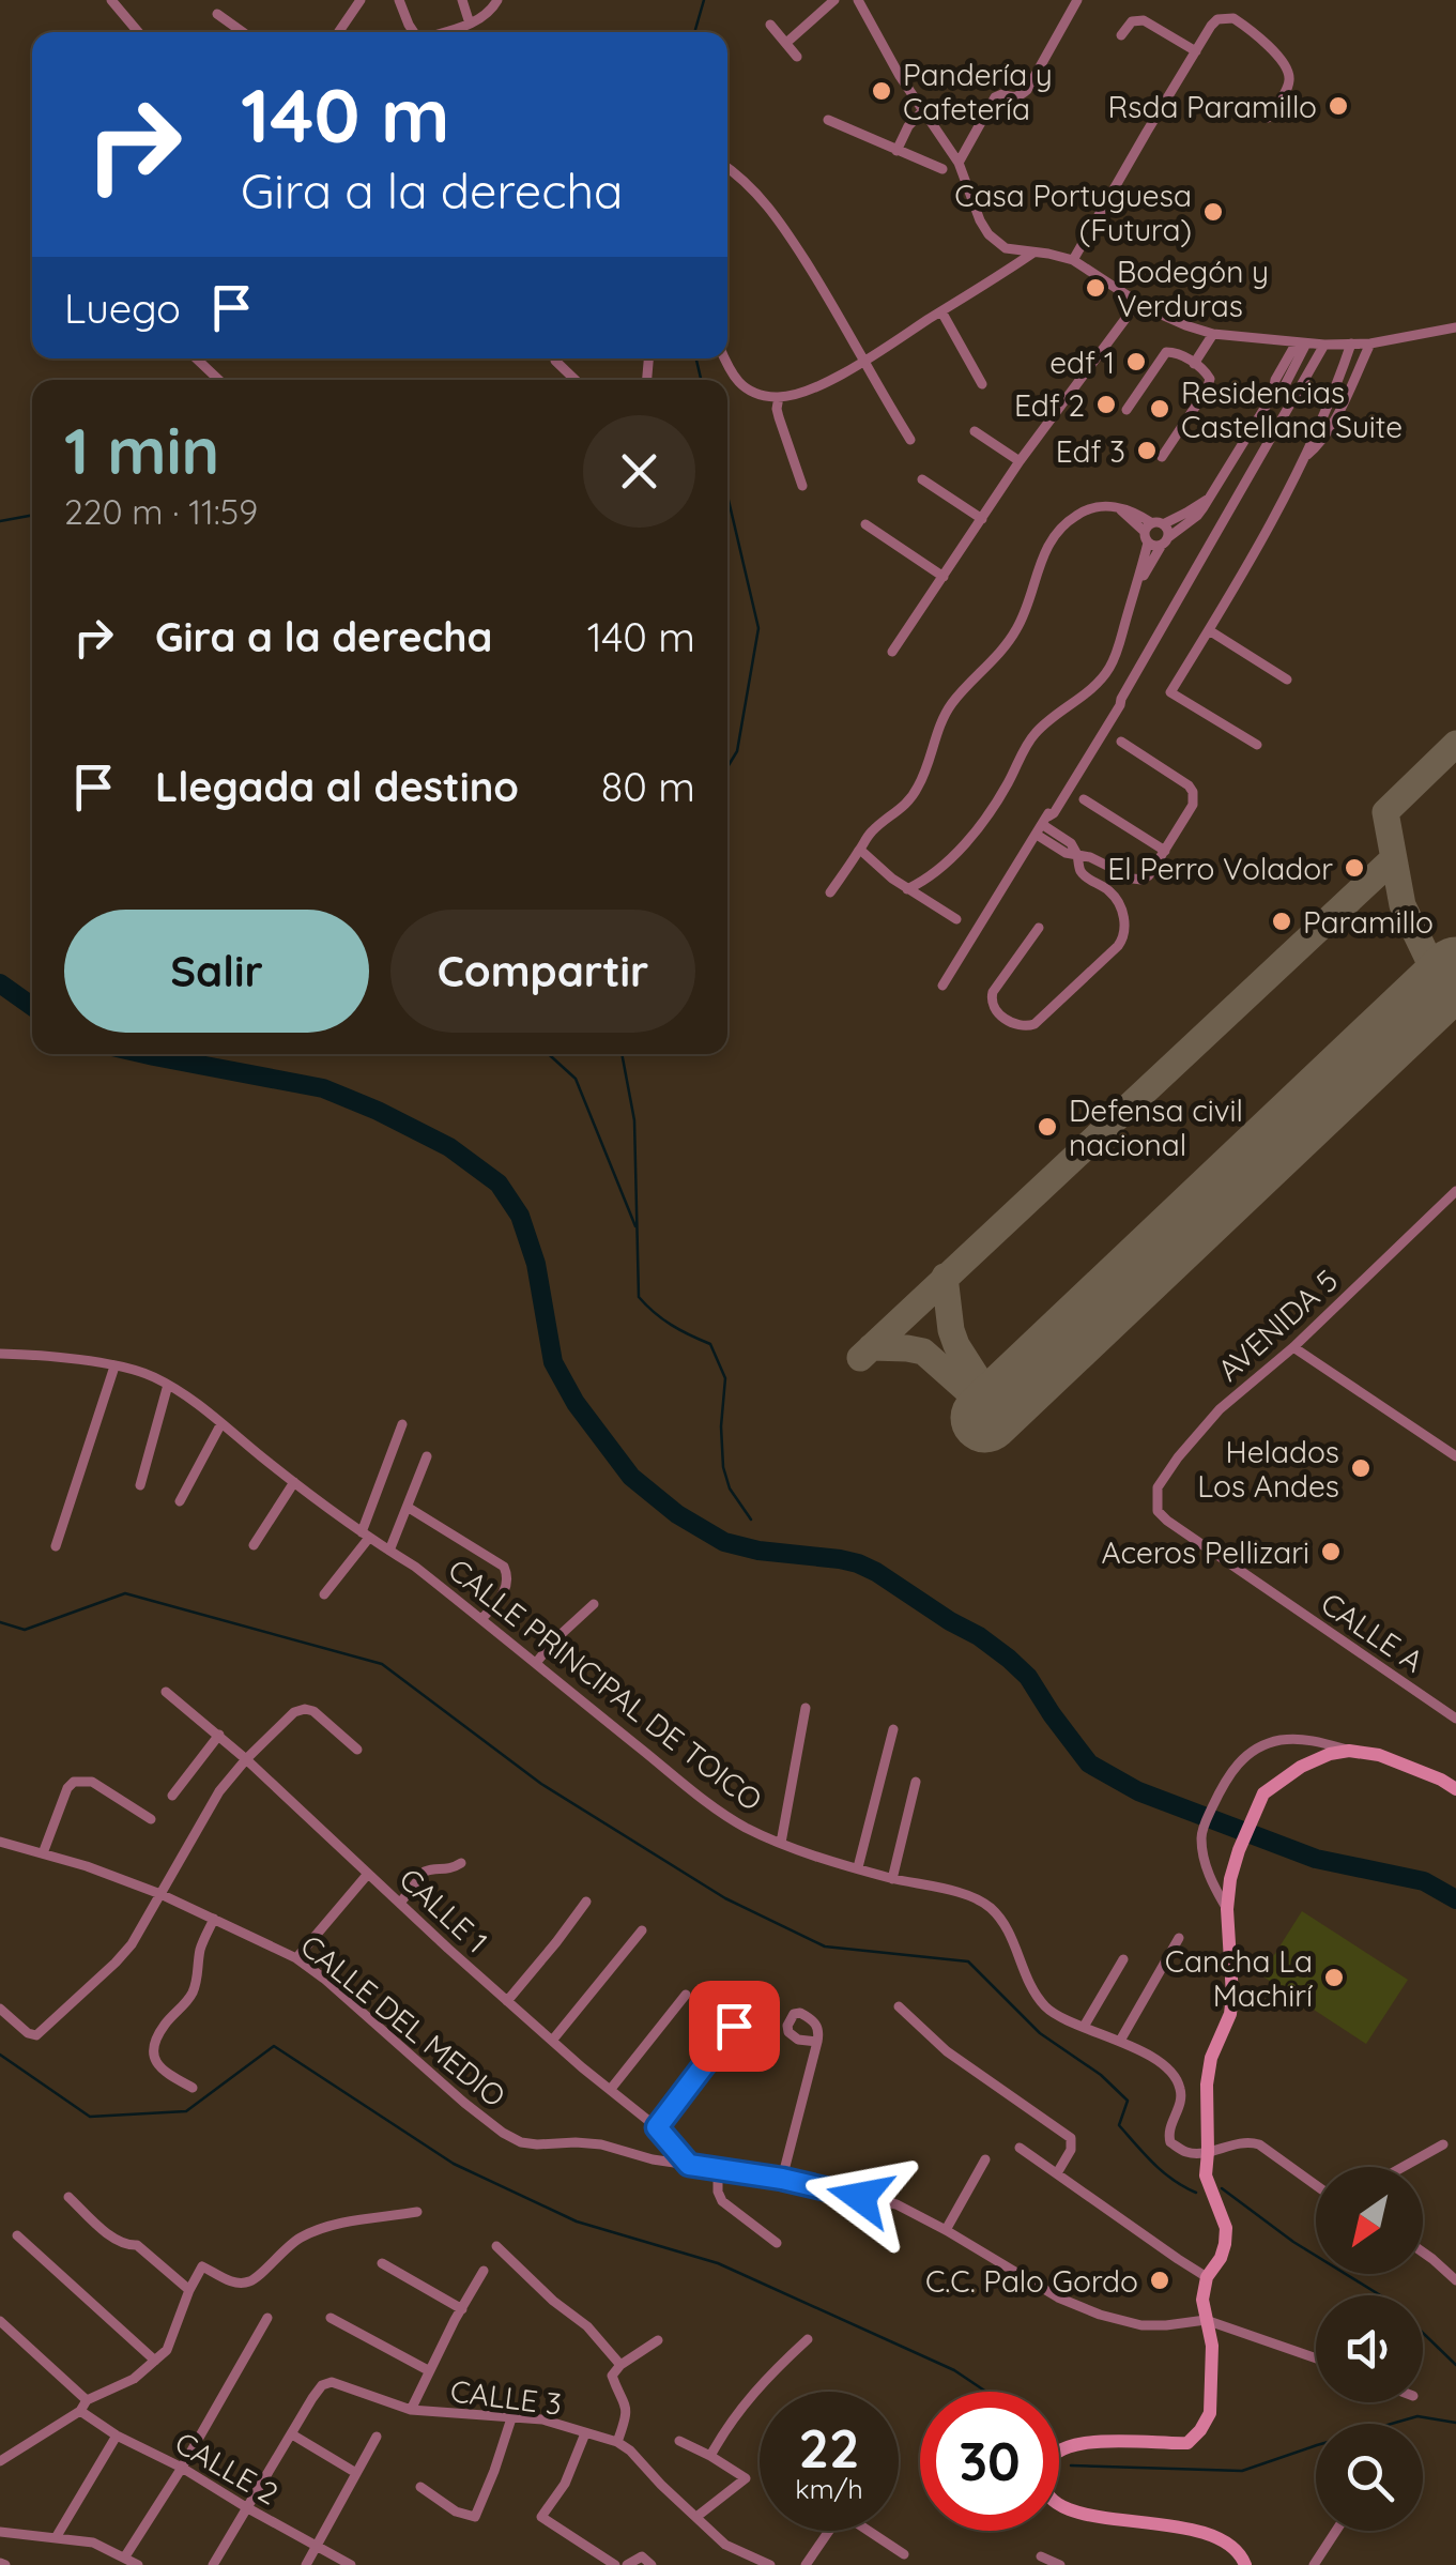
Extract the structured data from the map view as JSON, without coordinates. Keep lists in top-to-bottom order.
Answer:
{
  "streets": {
    "street": [
      "AVENIDA 5",
      "CALLE A",
      "CALLE PRINCIPAL DE TOICO",
      "CALLE 1",
      "CALLE DEL MEDIO",
      "CALLE 3",
      "CALLE 2"
    ]
  },
  "crossings": [
    ["AVENIDA 5", "CALLE A"],
    ["CALLE 1", "CALLE DEL MEDIO"]
  ],
  "places": [
    "Pandería y Cafetería",
    "Rsda Paramillo",
    "Casa Portuguesa (Futura)",
    "Bodegón y Verduras",
    "edf 1",
    "Edf 2",
    "Residencias Castellana Suite",
    "Edf 3",
    "El Perro Volador",
    "Paramillo",
    "Defensa civil nacional",
    "Helados Los Andes",
    "Aceros Pellizari",
    "Cancha La Machirí",
    "C.C. Palo Gordo"
  ],
  "north": "bottom left",
  "page": {
    "turn": ["140 m", "Gira a la derecha"],
    "then": "Luego",
    "heading": ["1 min", "220 m · 11:59"],
    "list": [
      {
        "name": "Gira a la derecha",
        "value": "140 m"
      },
      {
        "name": "Llegada al destino",
        "value": "80 m"
      }
    ],
    "buttons": ["Salir", "Compartir"],
    "speed": "22 km/h",
    "limit": "30"
  }
}
